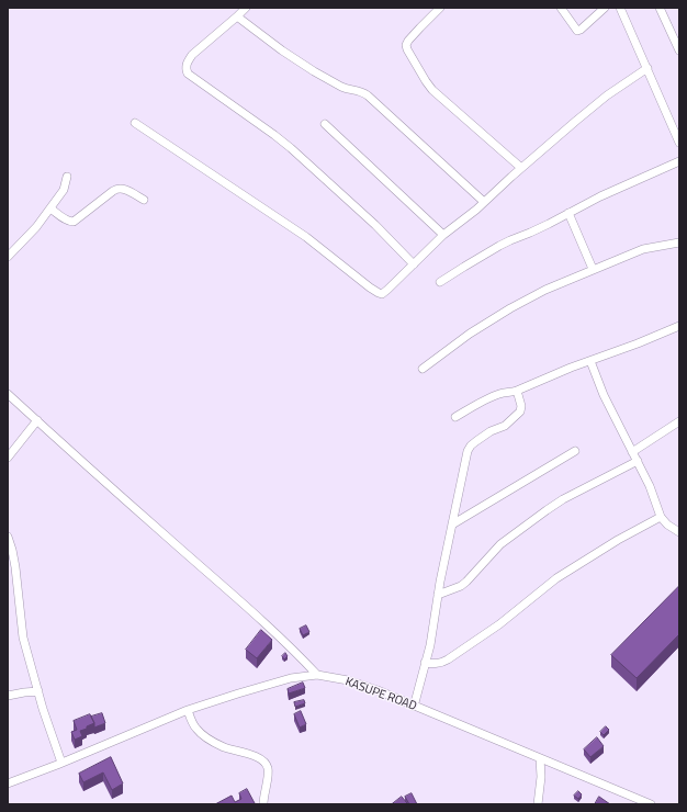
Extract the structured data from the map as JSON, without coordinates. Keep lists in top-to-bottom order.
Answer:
{
  "streets": {
    "street": ["KASUPE ROAD"]
  }
}
